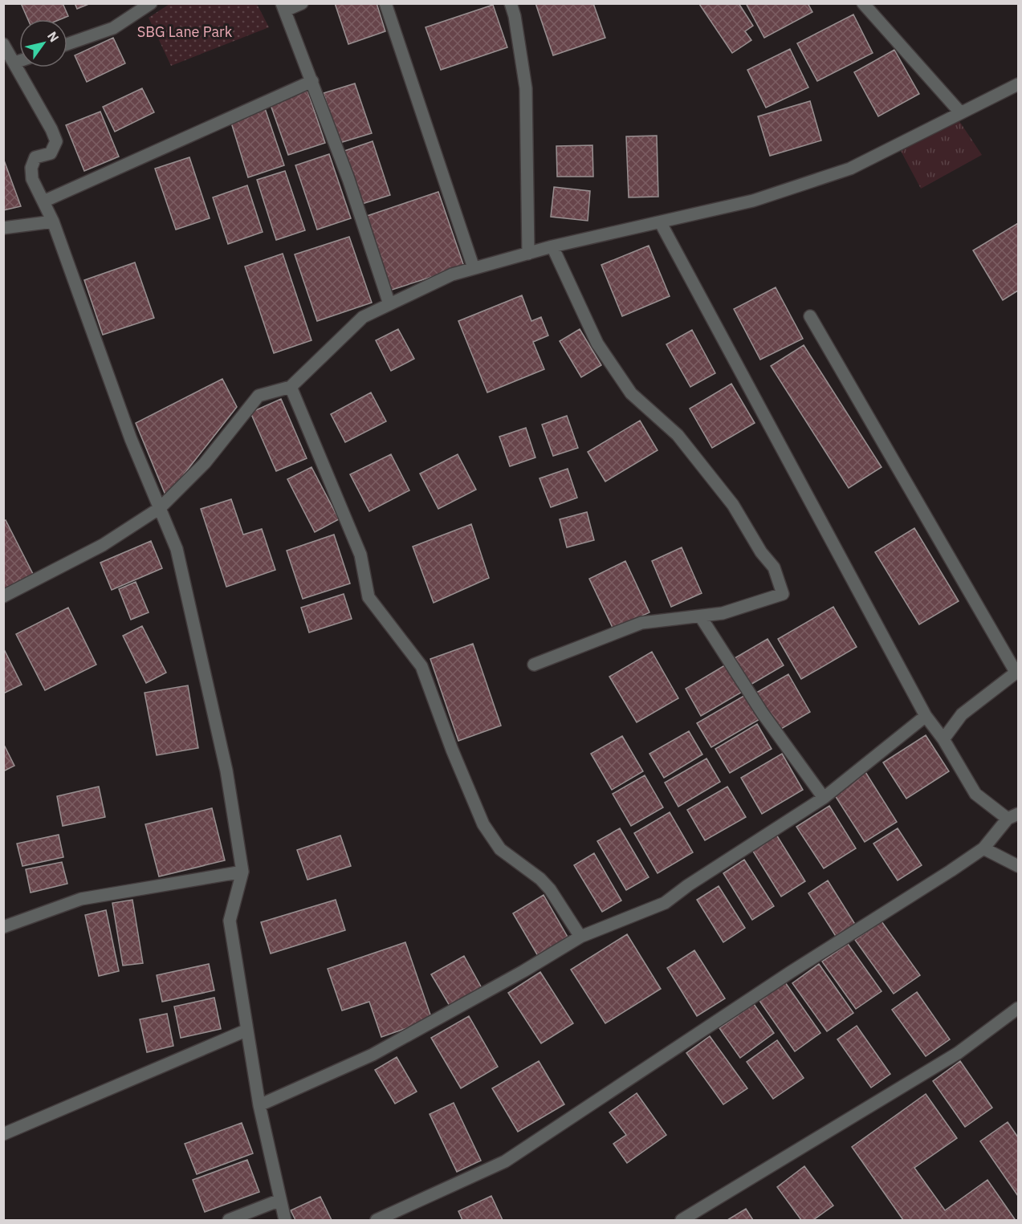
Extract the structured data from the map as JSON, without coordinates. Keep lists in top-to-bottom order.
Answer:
{
  "parks": ["SBG Lane Park"],
  "north": "top right"
}
